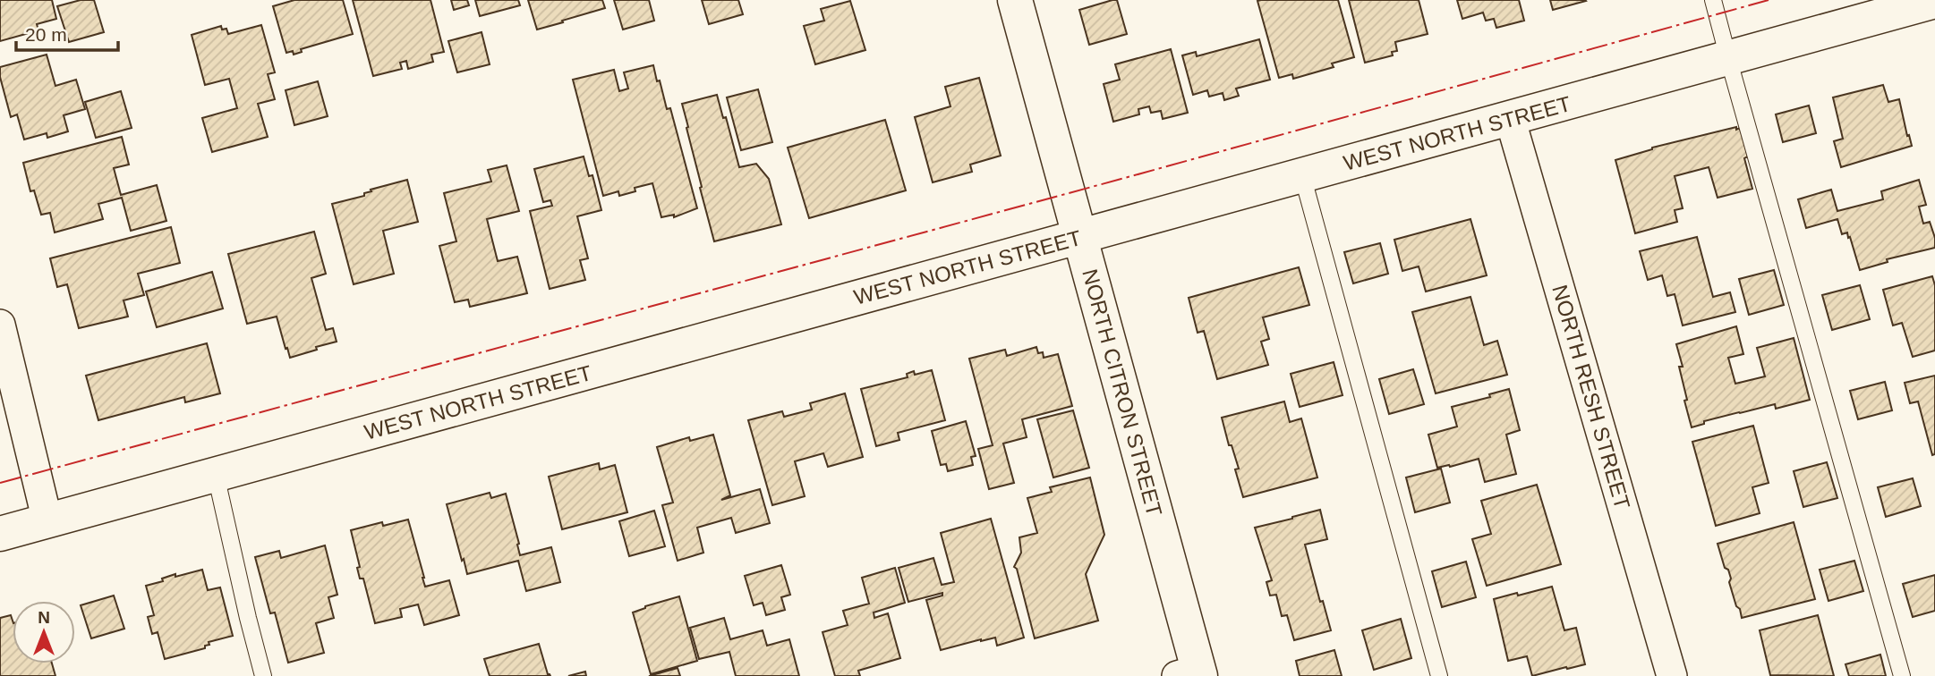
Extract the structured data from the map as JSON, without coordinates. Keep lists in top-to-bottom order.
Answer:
{
  "streets": {
    "street": ["WEST NORTH STREET", "NORTH CITRON STREET", "NORTH RESH STREET"]
  },
  "crossings": [
    ["WEST NORTH STREET", "NORTH CITRON STREET"],
    ["WEST NORTH STREET", "NORTH RESH STREET"]
  ],
  "scale_bar": "20 m",
  "north": "top"
}
